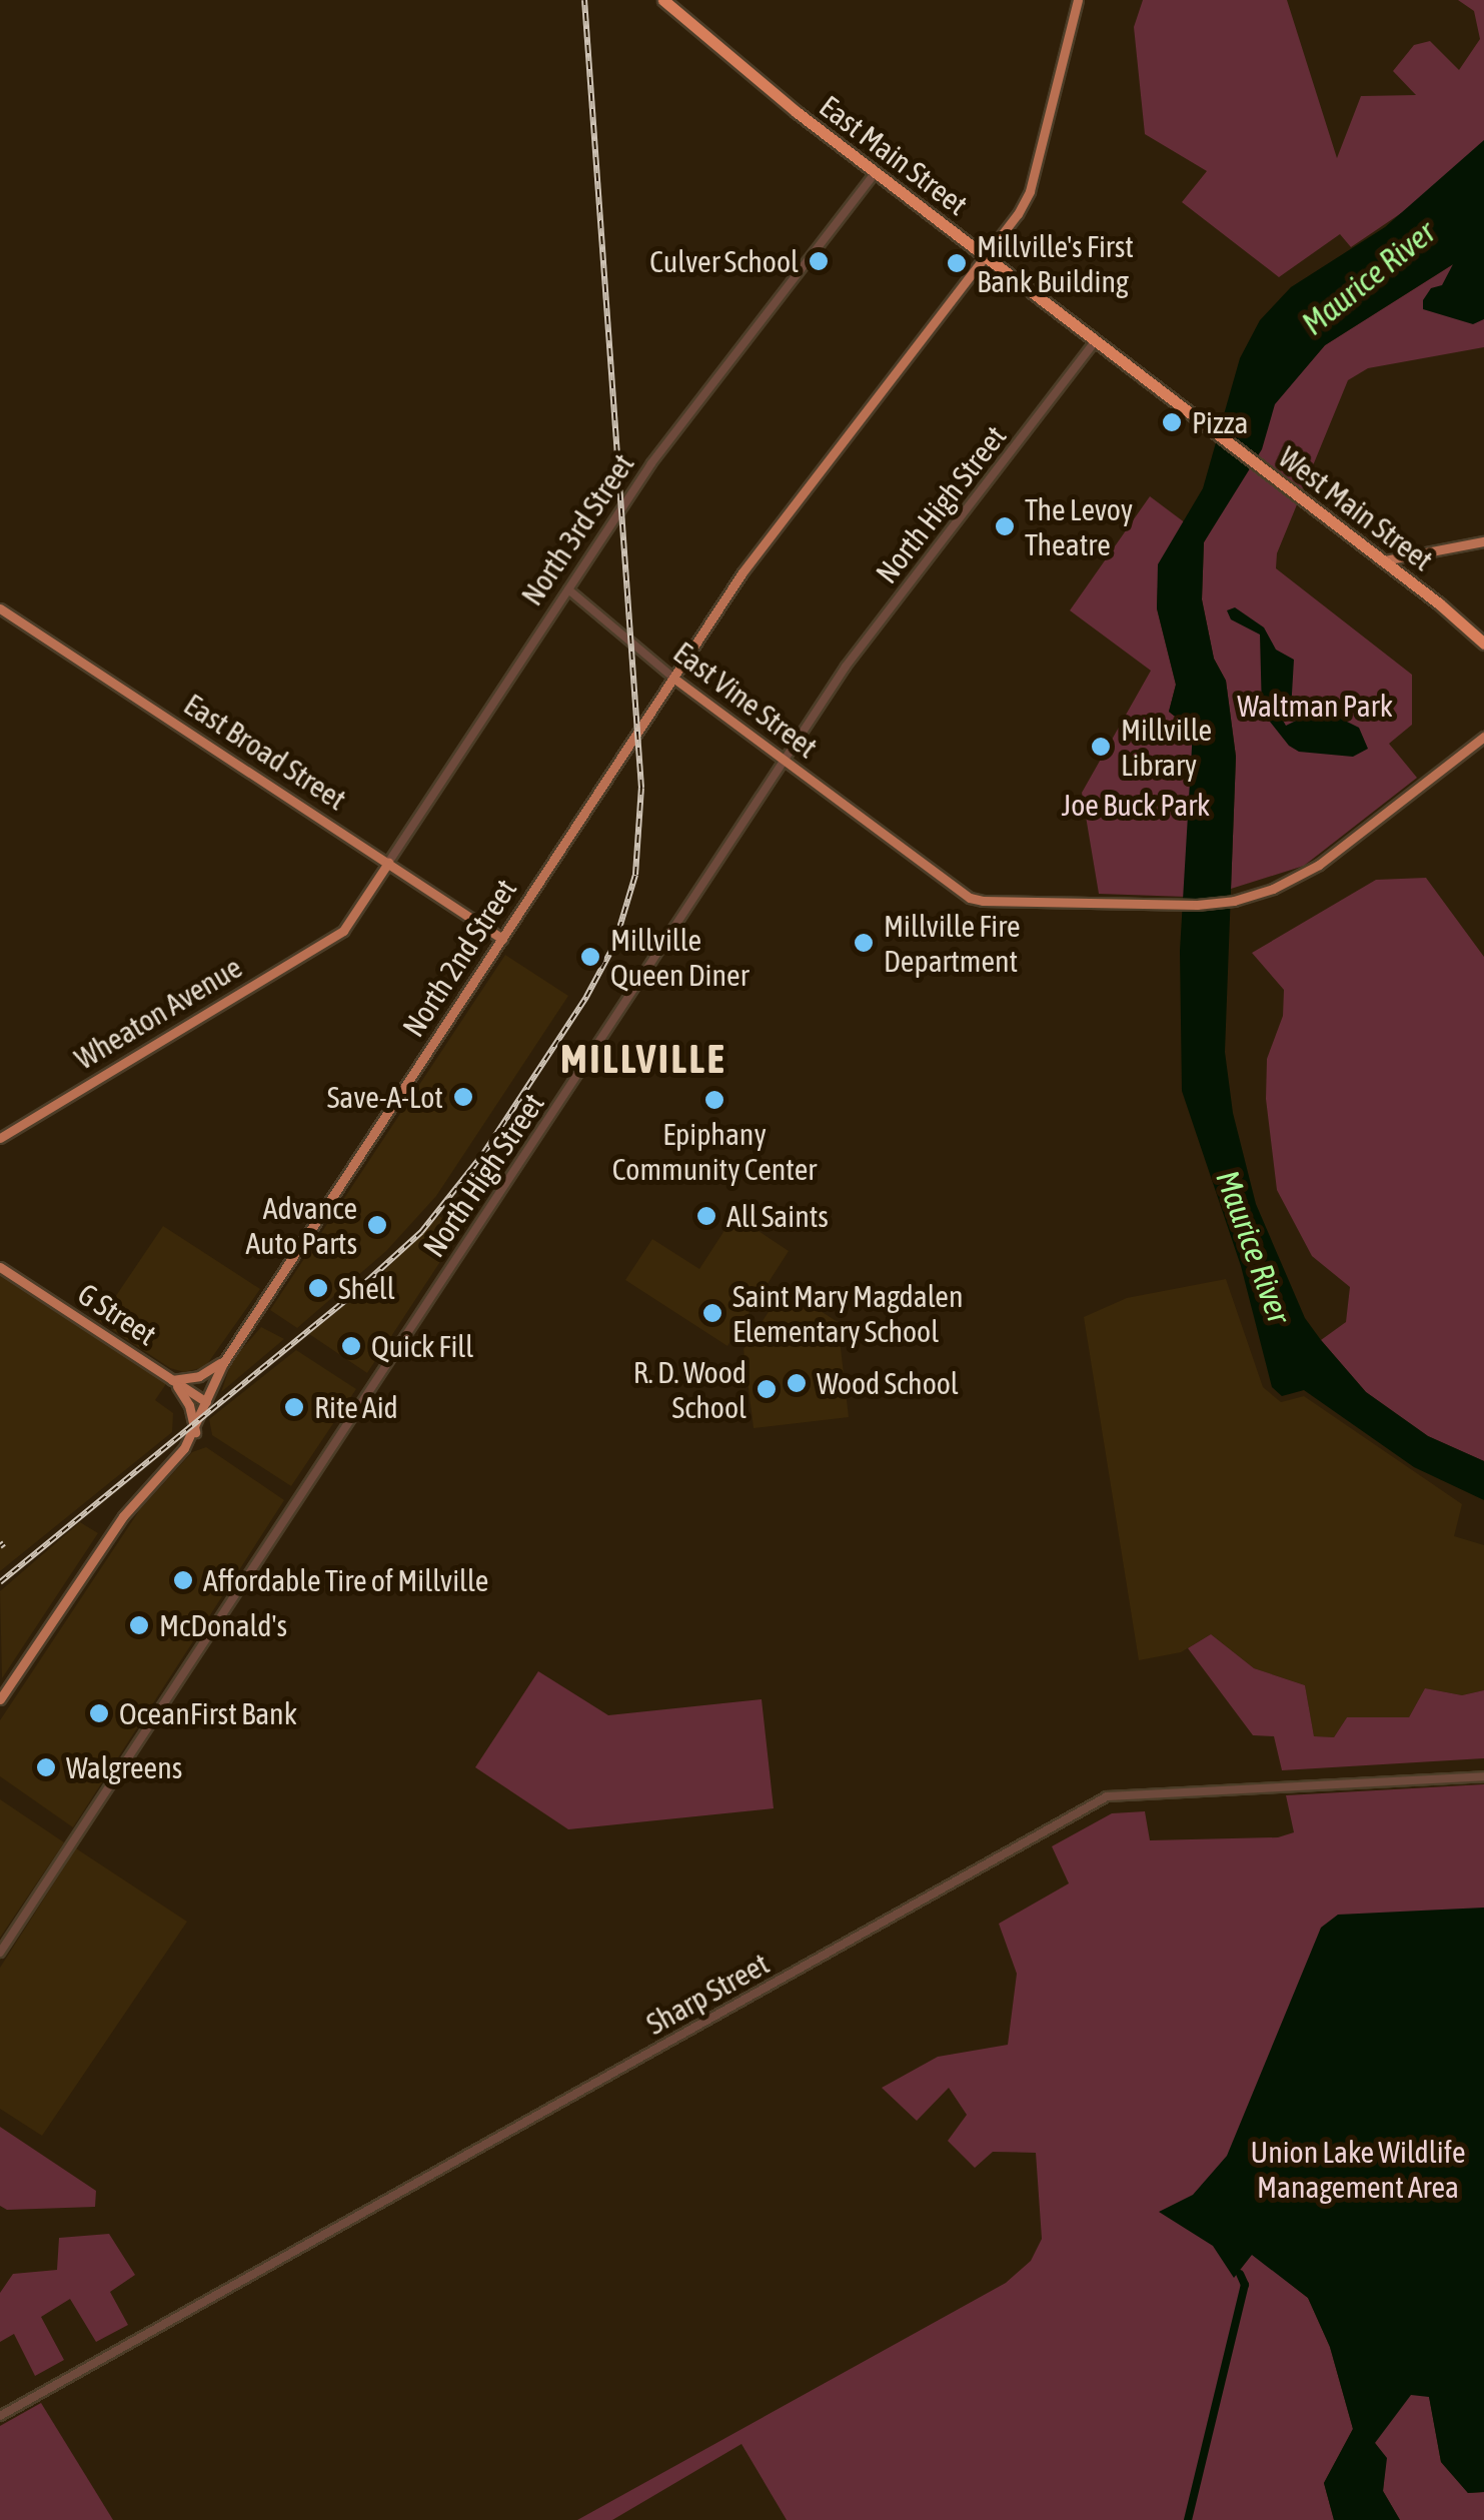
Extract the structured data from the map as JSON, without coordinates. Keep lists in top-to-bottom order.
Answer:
{
  "streets": {
    "highway": ["East Main Street", "West Main Street"],
    "main road": [
      "North 3rd Street",
      "East Vine Street",
      "East Broad Street",
      "North 2nd Street",
      "Wheaton Avenue",
      "G Street"
    ],
    "street": ["North High Street", "Sharp Street"]
  },
  "crossings": [
    ["East Main Street", "North High Street"],
    ["East Main Street", "West Main Street"],
    ["East Main Street", "North 3rd Street"],
    ["East Main Street", "North 2nd Street"],
    ["North High Street", "East Vine Street"],
    ["North 3rd Street", "East Vine Street"],
    ["North 3rd Street", "East Broad Street"],
    ["North 3rd Street", "Wheaton Avenue"],
    ["East Vine Street", "North 2nd Street"],
    ["East Broad Street", "North 2nd Street"],
    ["North 2nd Street", "G Street"]
  ],
  "districts": ["MILLVILLE"],
  "water": ["Maurice River"],
  "parks": ["Waltman Park", "Joe Buck Park", "Union Lake Wildlife Management Area"],
  "places": [
    "Culver School",
    "Millville's First Bank Building",
    "Pizza",
    "The Levoy Theatre",
    "Millville Library",
    "Millville Fire Department",
    "Millville Queen Diner",
    "Save-A-Lot",
    "Epiphany Community Center",
    "All Saints",
    "Advance Auto Parts",
    "Shell",
    "Saint Mary Magdalen Elementary School",
    "Quick Fill",
    "Wood School",
    "R. D. Wood School",
    "Rite Aid",
    "Affordable Tire of Millville",
    "McDonald's",
    "OceanFirst Bank",
    "Walgreens"
  ]
}
